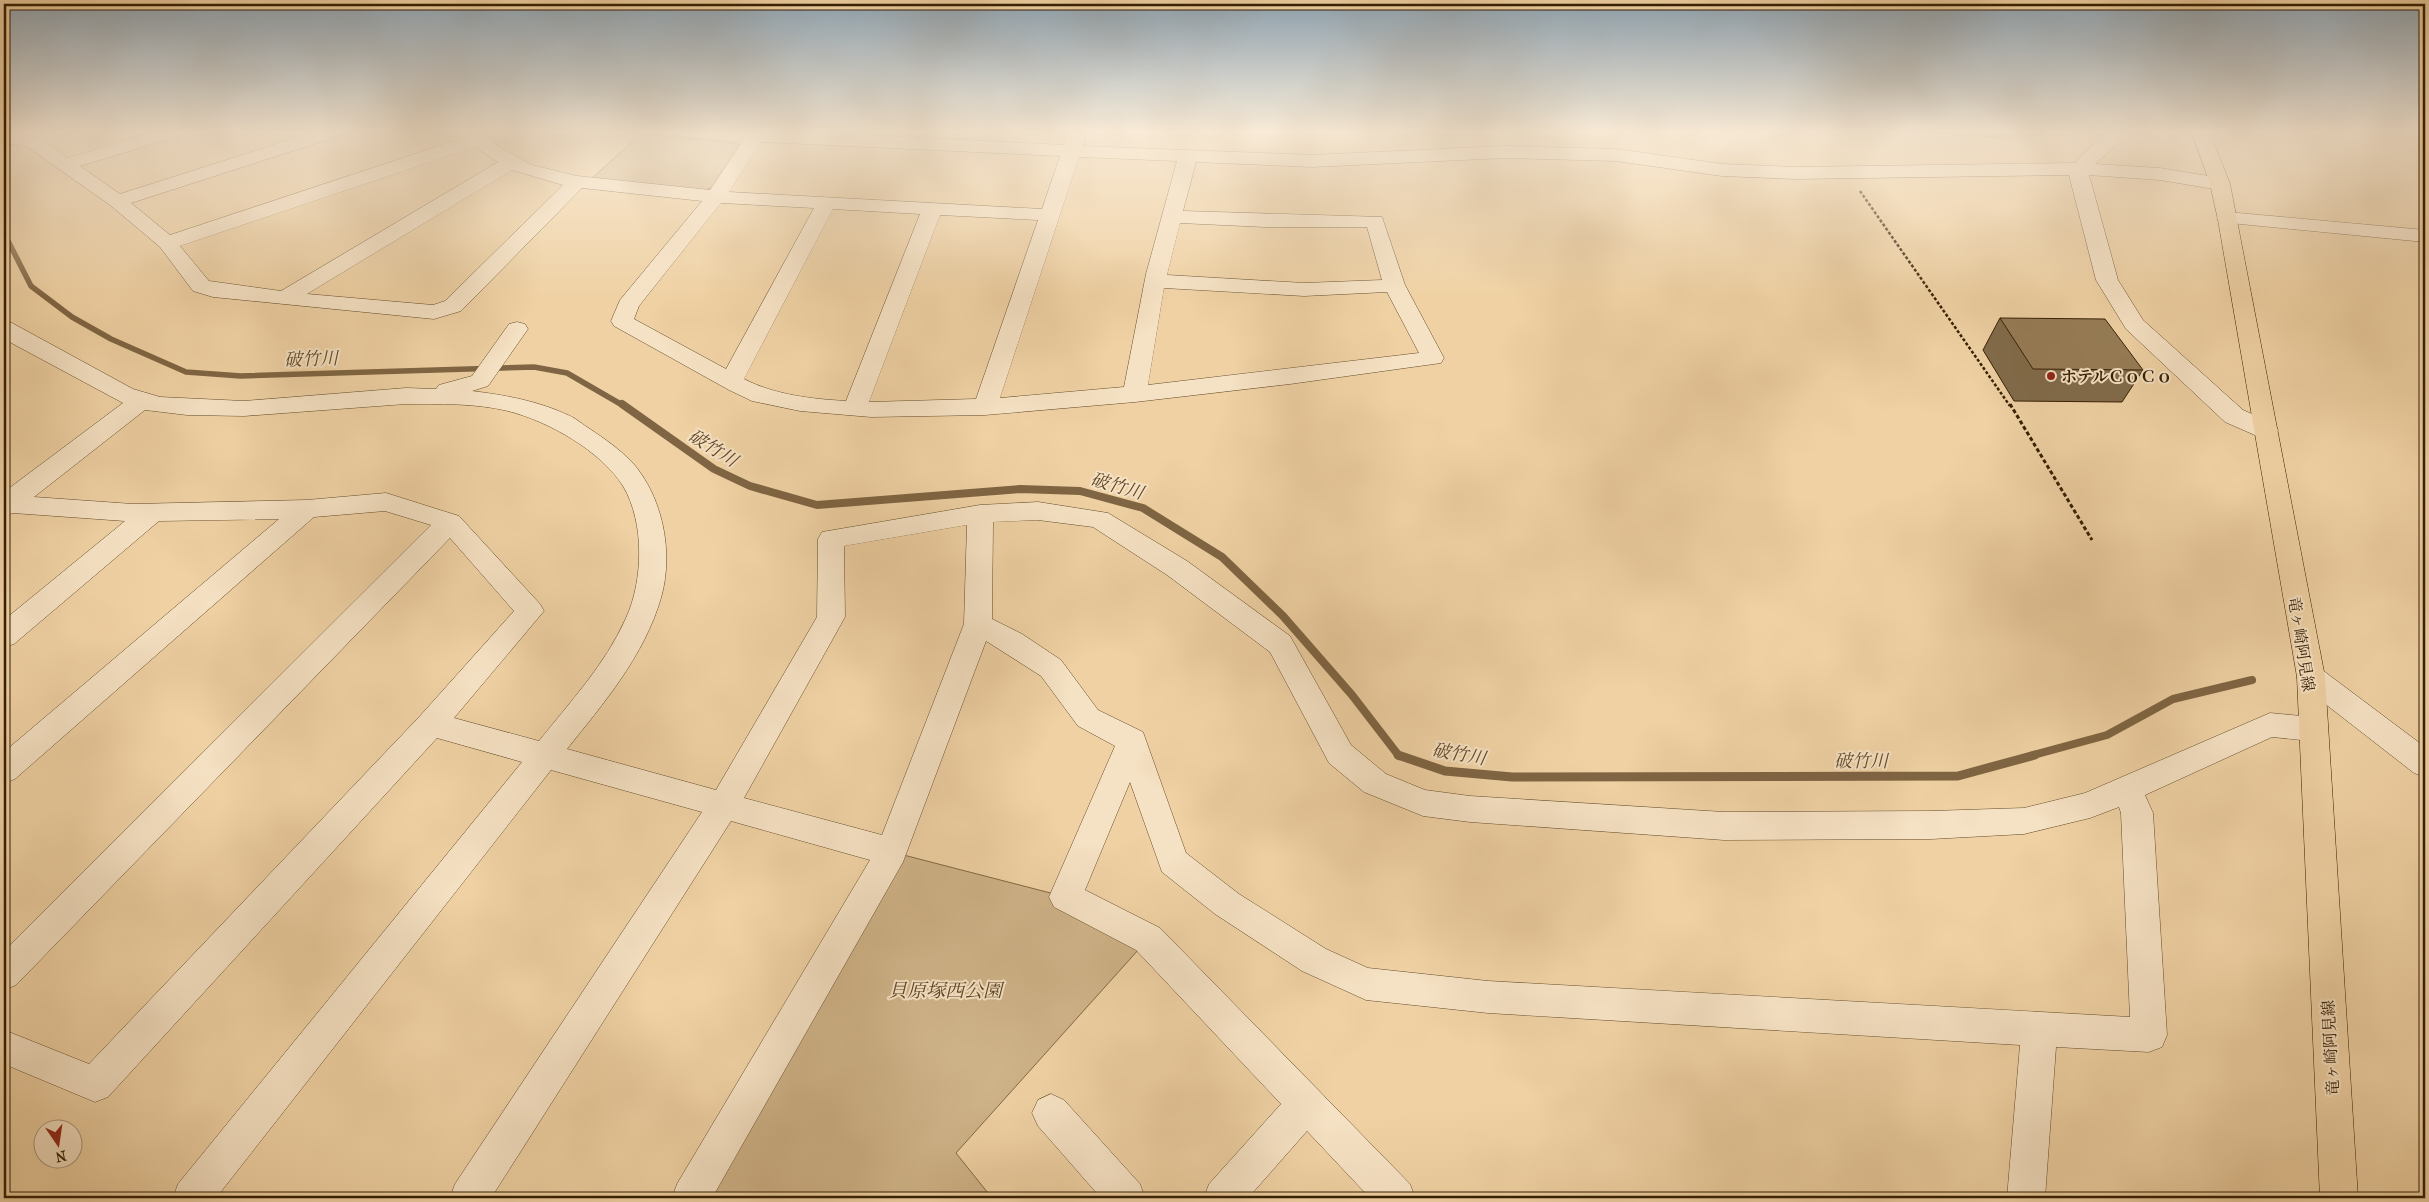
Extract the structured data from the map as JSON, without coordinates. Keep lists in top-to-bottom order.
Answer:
{
  "streets": {
    "main road": ["竜ヶ崎阿見線"]
  },
  "water": ["破竹川"],
  "parks": ["貝原塚西公園"],
  "places": ["ホテルＣｏＣｏ"],
  "north": "bottom"
}
